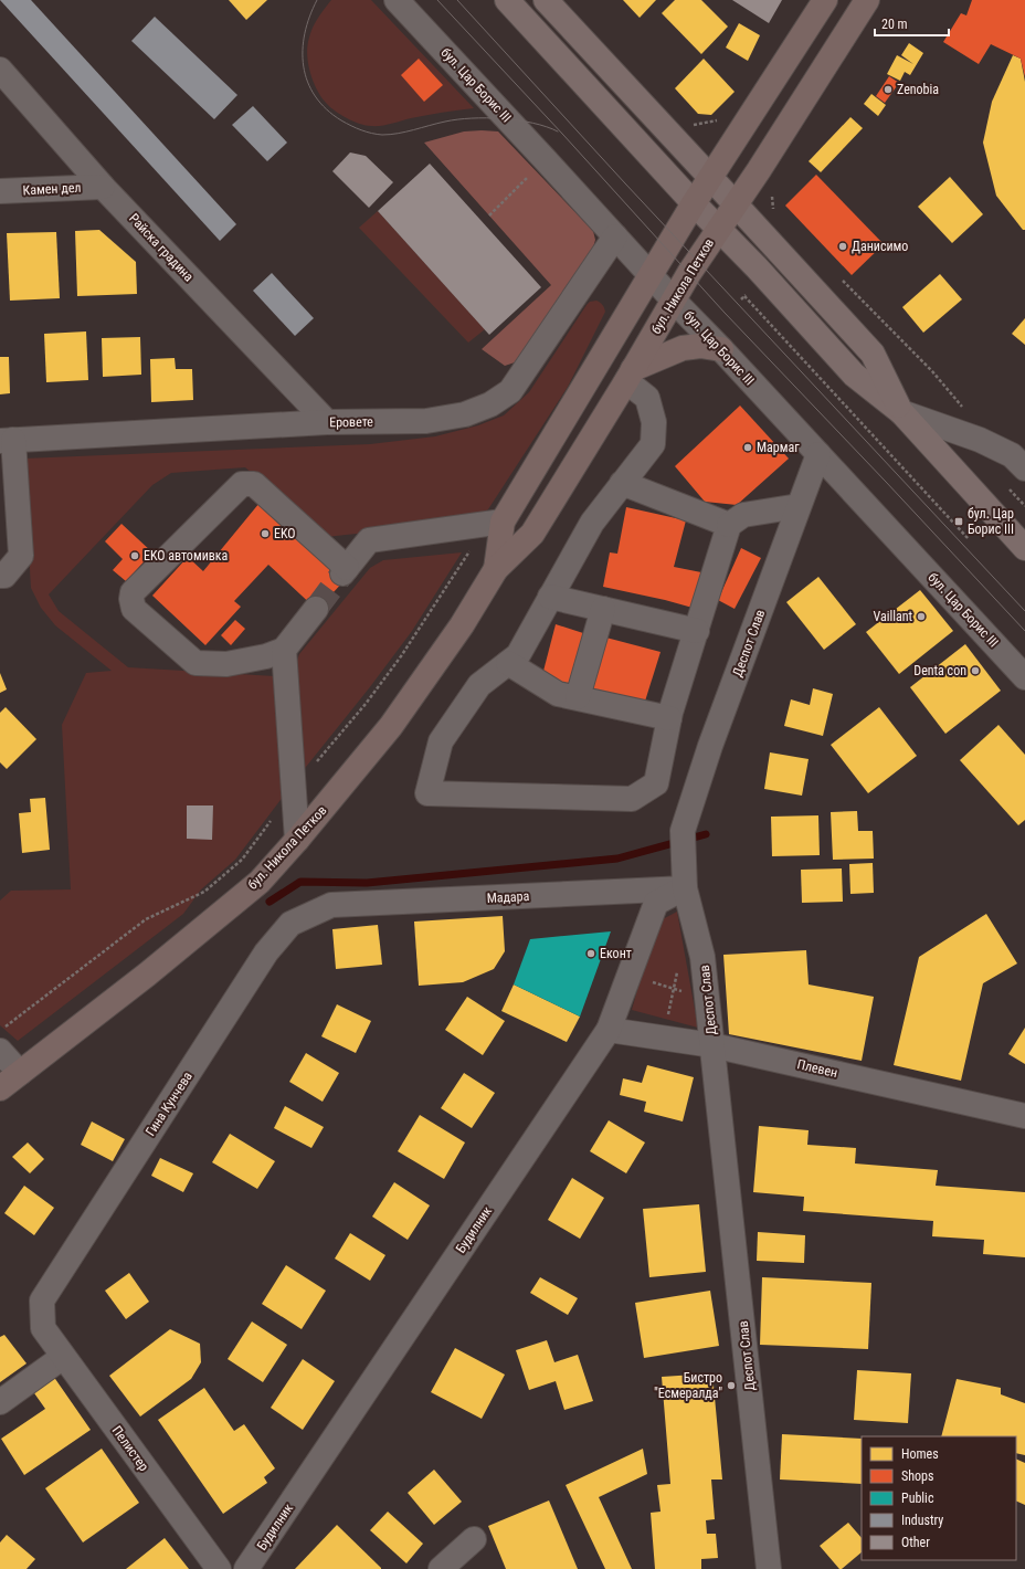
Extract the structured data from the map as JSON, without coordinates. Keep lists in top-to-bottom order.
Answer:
{
  "streets": {
    "highway": ["бул. Никола Петков"],
    "street": [
      "бул. Цар Борис III",
      "Камен дел",
      "Райска градина",
      "Еровете",
      "Деспот Слав",
      "Мадара",
      "Плевен",
      "Гина Кунчева",
      "Будилник",
      "Пелистер"
    ]
  },
  "crossings": [
    ["бул. Цар Борис III", "бул. Никола Петков"],
    ["бул. Цар Борис III", "Еровете"],
    ["бул. Цар Борис III", "Деспот Слав"],
    ["Камен дел", "Райска градина"],
    ["Райска градина", "Еровете"],
    ["Деспот Слав", "Мадара"],
    ["Деспот Слав", "Плевен"],
    ["Деспот Слав", "Будилник"],
    ["Мадара", "Гина Кунчева"],
    ["Мадара", "Будилник"],
    ["Плевен", "Будилник"],
    ["Гина Кунчева", "Пелистер"]
  ],
  "places": {
    "other": [
      "Zenobia",
      "Данисимо",
      "Мармаг",
      "EKO",
      "EKO автомивка",
      "Vaillant",
      "Denta con",
      "Еконт",
      "Бистро \"Есмералда\""
    ],
    "transit": ["бул. Цар Борис ІІІ"]
  },
  "legend": [
    "Homes",
    "Shops",
    "Public",
    "Industry",
    "Other"
  ],
  "scale_bar": "20 m"
}
